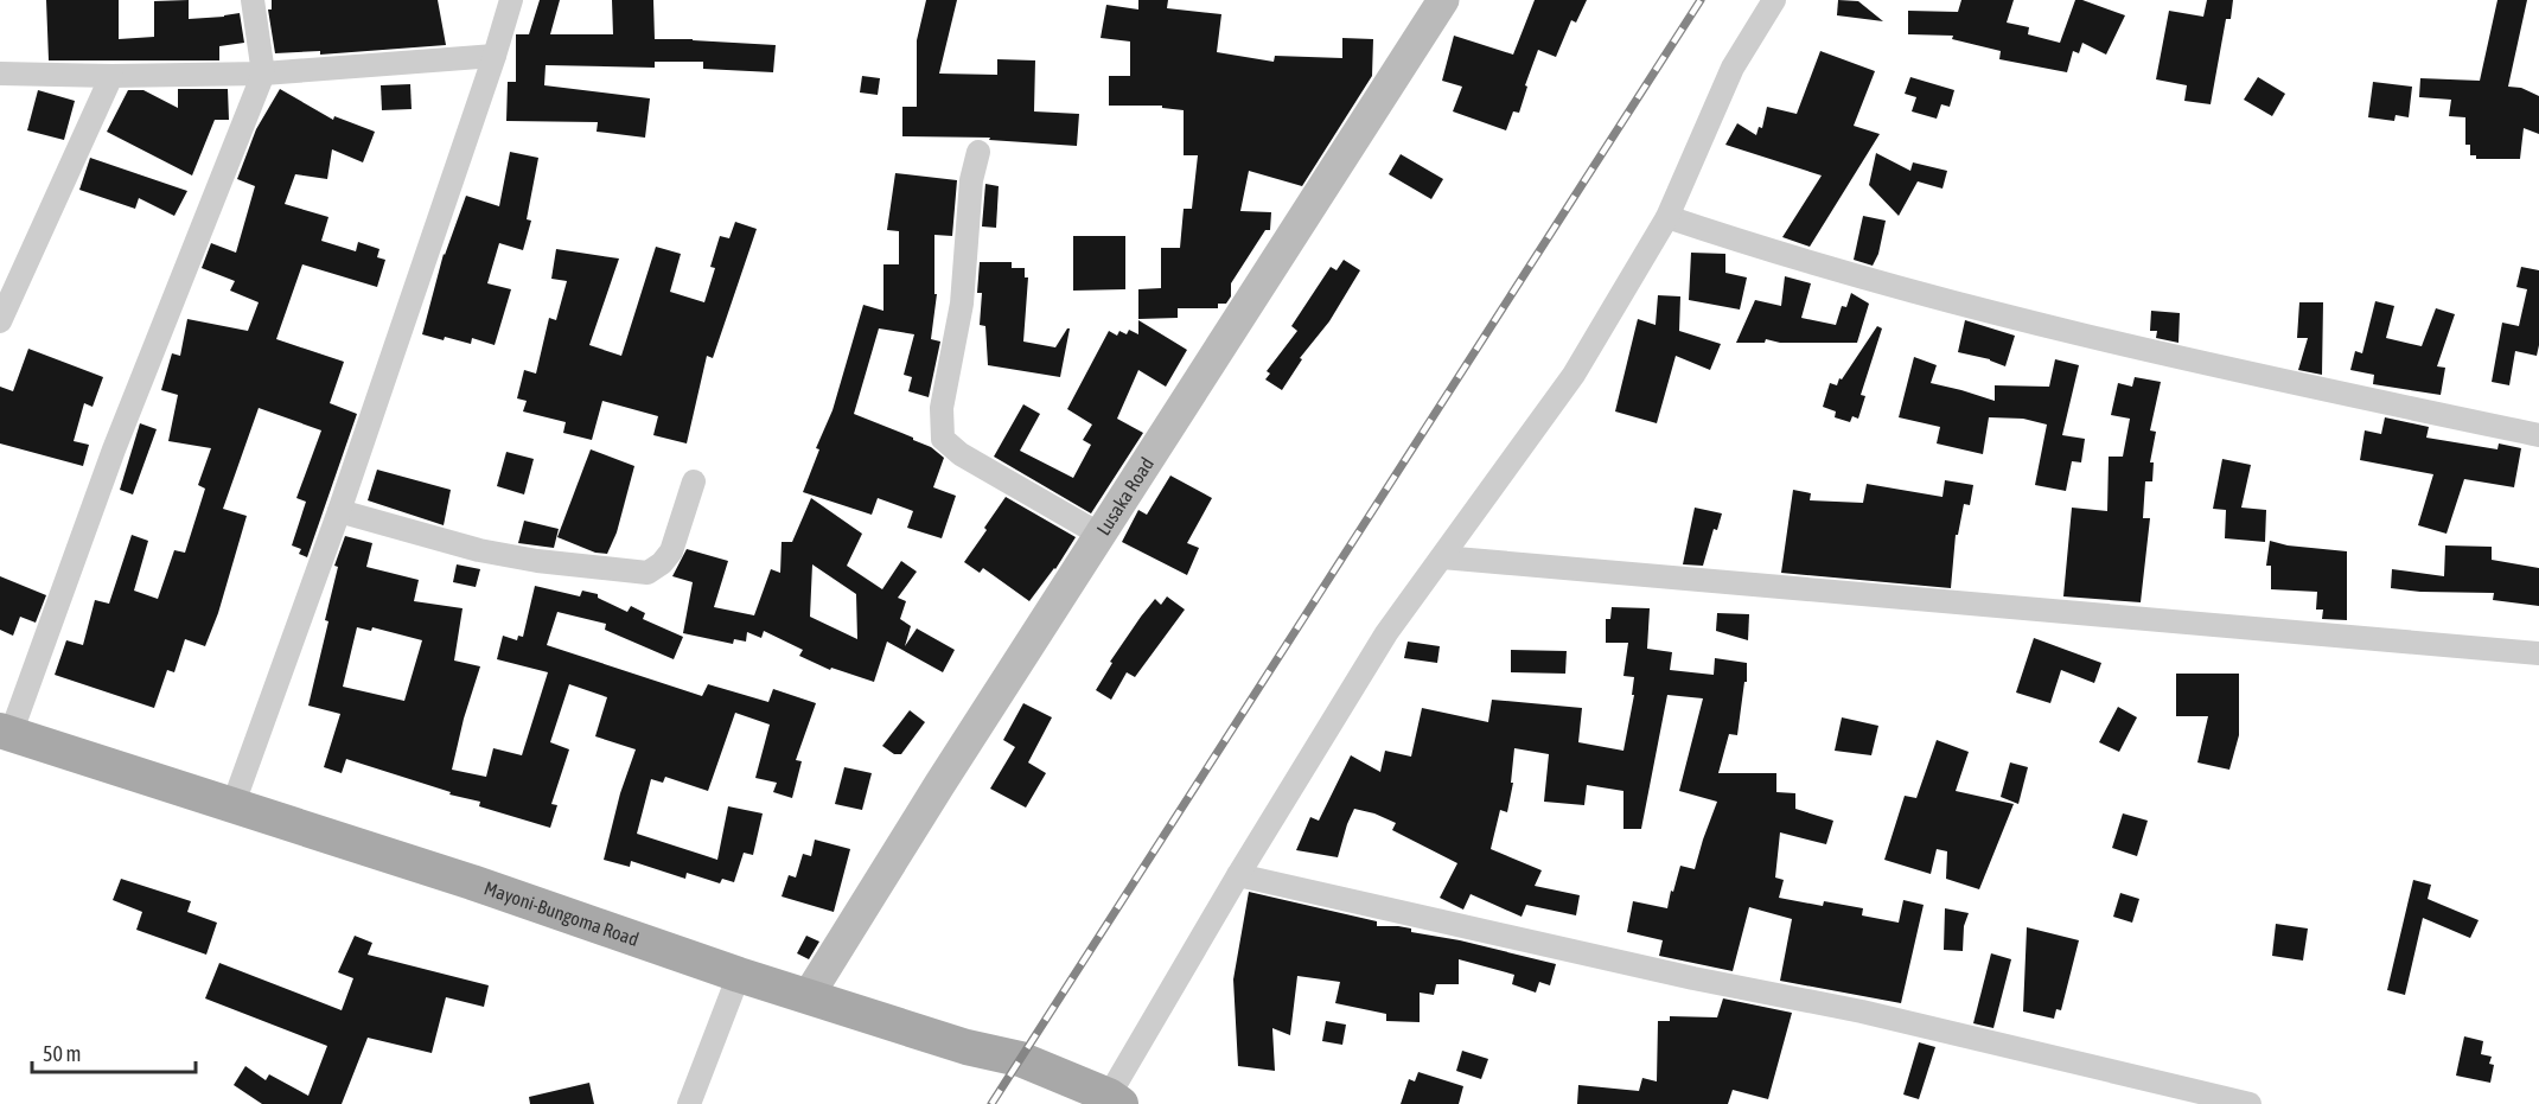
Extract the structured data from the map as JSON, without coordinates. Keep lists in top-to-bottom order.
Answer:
{
  "streets": {
    "main road": ["Mayoni-Bungoma Road"],
    "street": ["Lusaka Road"]
  },
  "crossings": [
    ["Lusaka Road", "Mayoni-Bungoma Road"]
  ],
  "scale_bar": "50 m"
}
